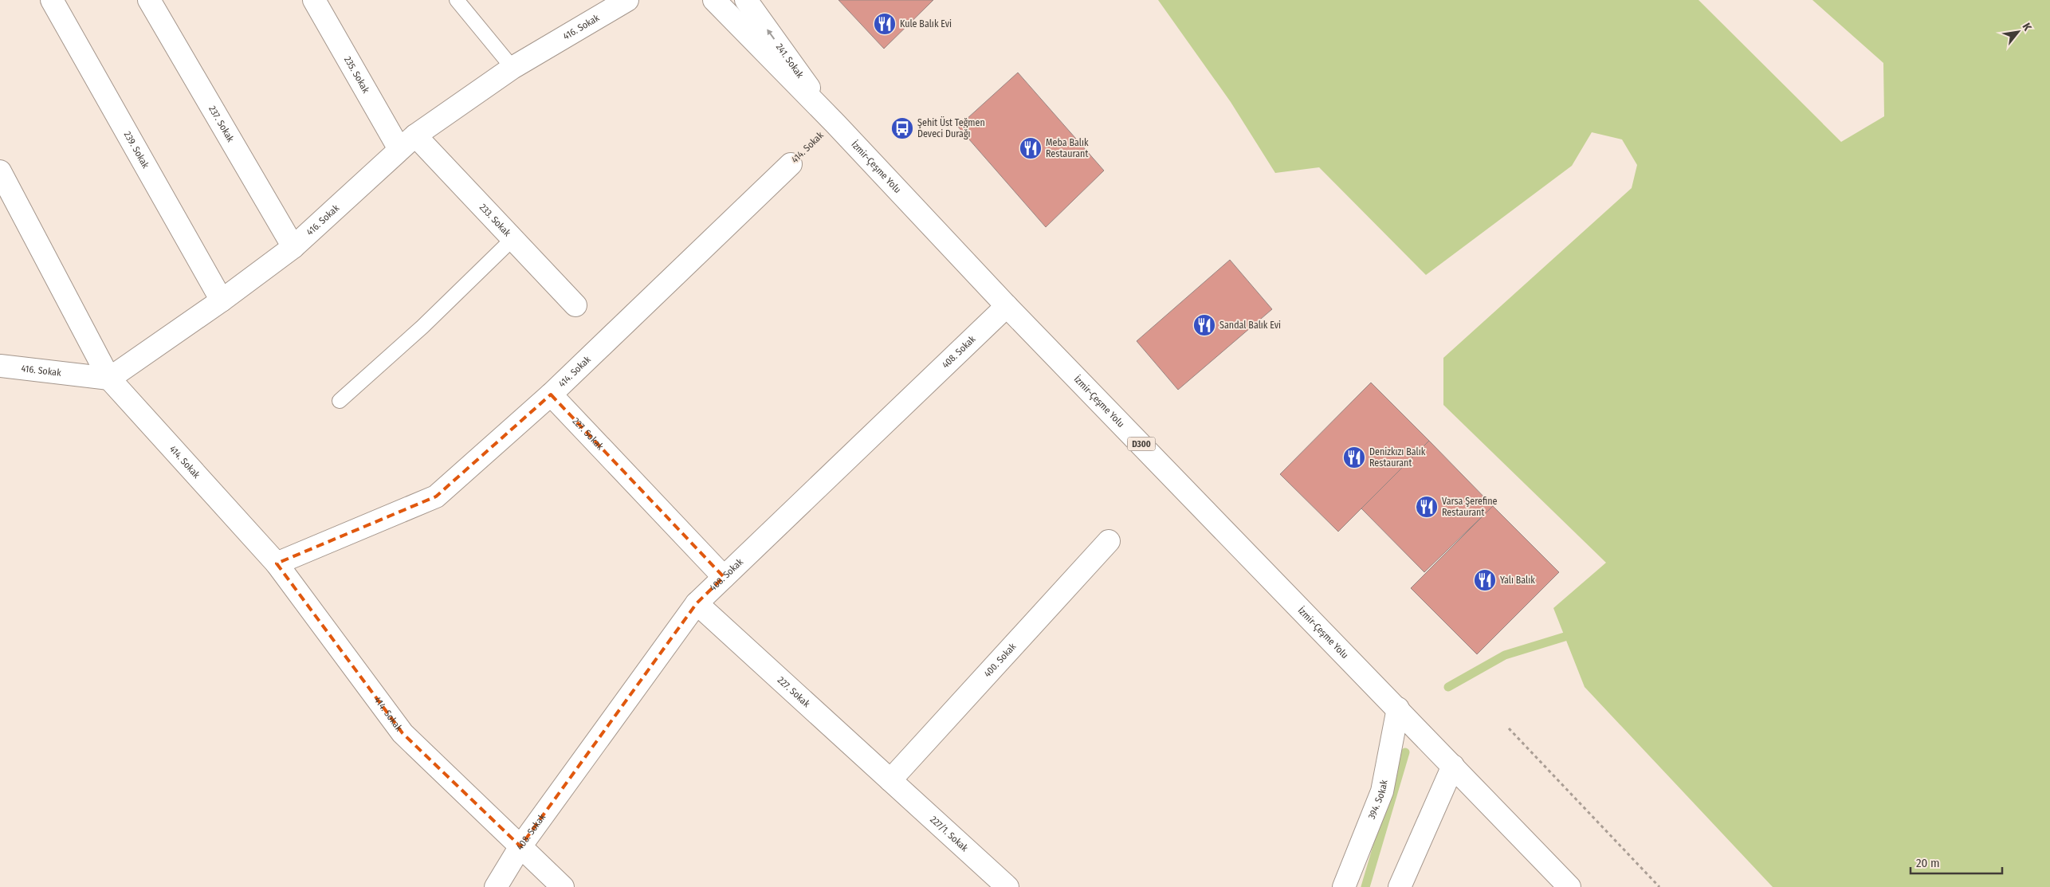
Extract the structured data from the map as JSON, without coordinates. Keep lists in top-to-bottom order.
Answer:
{
  "streets": {
    "main road": [
      "416. Sokak",
      "241. Sokak",
      "235. Sokak",
      "237. Sokak",
      "414. Sokak",
      "239. Sokak",
      "İzmir-Çeşme Yolu",
      "233. Sokak",
      "408. Sokak",
      "227. Sokak",
      "D300",
      "400. Sokak",
      "394. Sokak",
      "227/1. Sokak"
    ]
  },
  "crossings": [
    ["416. Sokak", "235. Sokak"],
    ["416. Sokak", "237. Sokak"],
    ["416. Sokak", "414. Sokak"],
    ["416. Sokak", "239. Sokak"],
    ["416. Sokak", "233. Sokak"],
    ["241. Sokak", "İzmir-Çeşme Yolu"],
    ["414. Sokak", "408. Sokak"],
    ["414. Sokak", "227. Sokak"],
    ["İzmir-Çeşme Yolu", "408. Sokak"],
    ["İzmir-Çeşme Yolu", "394. Sokak"],
    ["408. Sokak", "227. Sokak"],
    ["227. Sokak", "400. Sokak"],
    ["227. Sokak", "227/1. Sokak"],
    ["400. Sokak", "227/1. Sokak"]
  ],
  "one_way": ["241. Sokak"],
  "places": {
    "restaurant": [
      "Kule Balık Evi",
      "Meba Balık Restaurant",
      "Sandal Balık Evi",
      "Denizkızı Balık Restaurant",
      "Varsa Şerefine Restaurant",
      "Yalı Balık"
    ],
    "bus stop": ["Şehit Üst Teğmen Deveci Durağı"]
  },
  "scale_bar": "20 m",
  "north": "top right"
}
